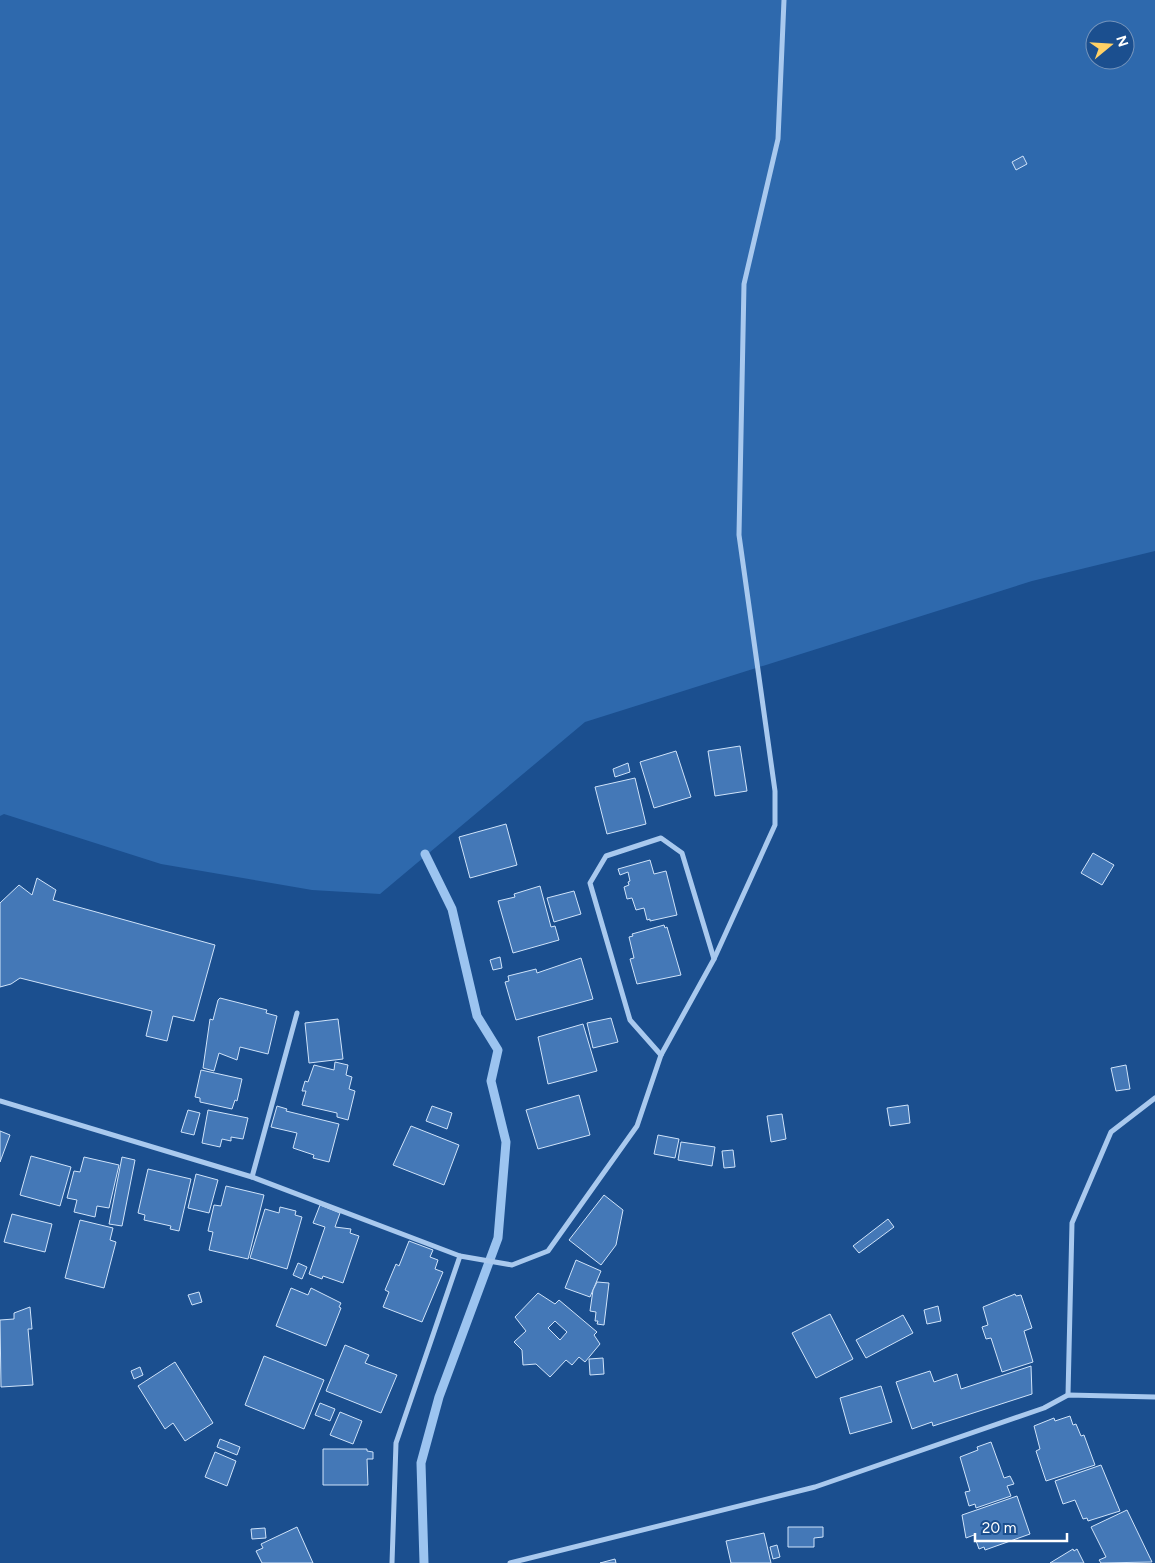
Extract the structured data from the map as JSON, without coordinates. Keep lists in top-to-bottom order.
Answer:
{
  "scale_bar": "20 m",
  "north": "right"
}
